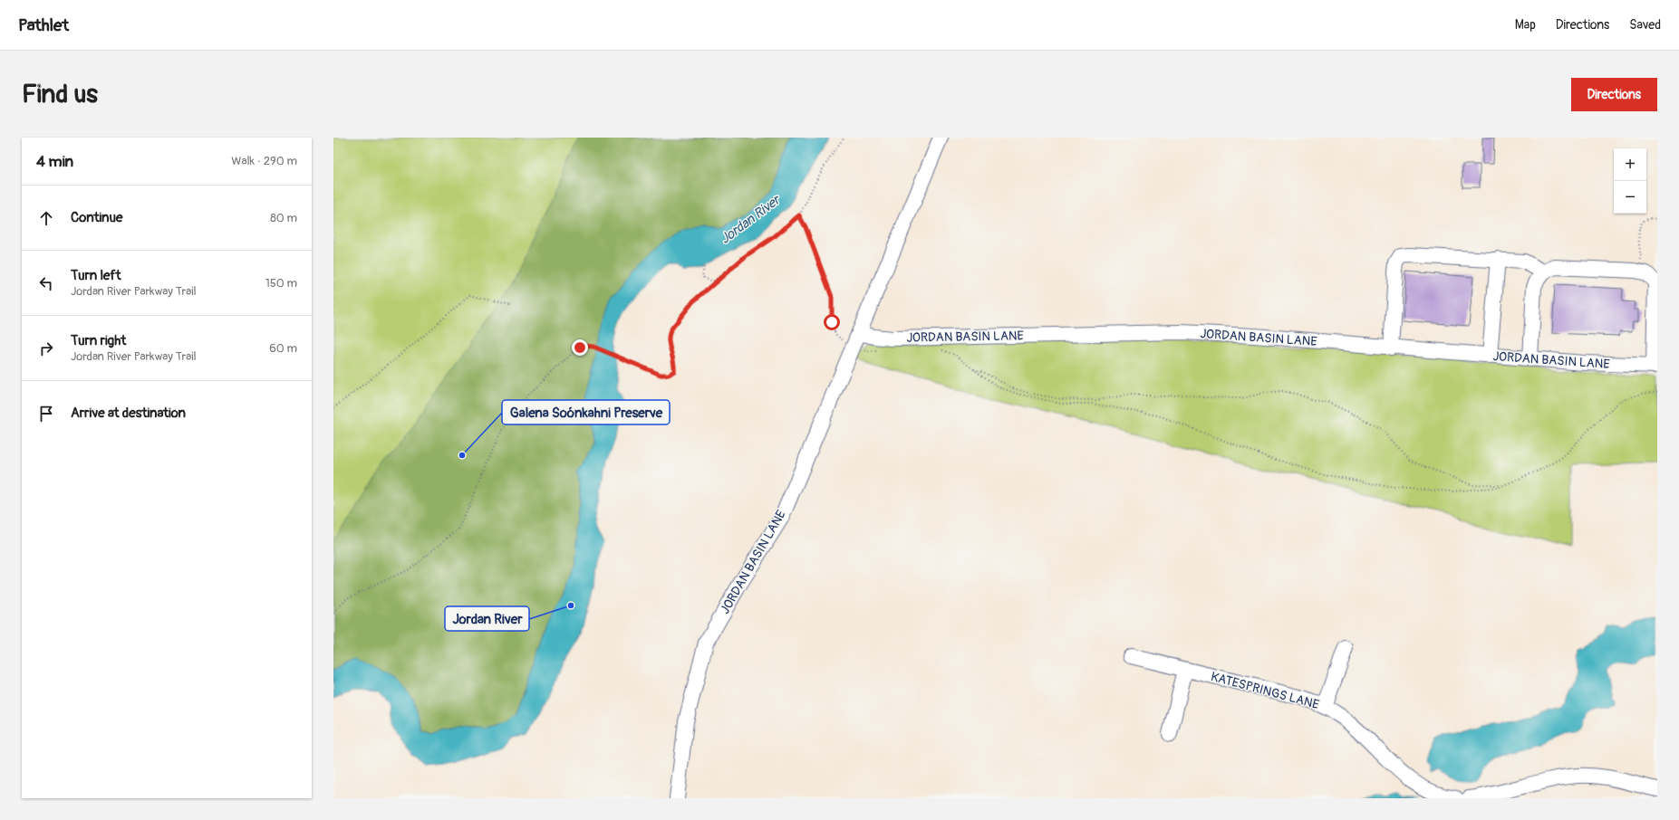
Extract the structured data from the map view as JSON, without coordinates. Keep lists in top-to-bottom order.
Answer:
{
  "streets": {
    "street": ["JORDAN BASIN LANE", "KATESPRINGS LANE"]
  },
  "water": ["Jordan River"],
  "places": ["Galena Soónkahni Preserve", "Jordan River"],
  "page": {
    "header": "Pathlet",
    "nav": ["Map", "Directions", "Saved"],
    "buttons": "Directions",
    "title": "Find us",
    "heading": ["4 min", "Walk · 290 m"],
    "map_buttons": ["+", "−"],
    "list": [
      ["Continue", "80 m"],
      ["Turn left", "Jordan River Parkway Trail", "150 m"],
      ["Turn right", "Jordan River Parkway Trail", "60 m"],
      "Arrive at destination"
    ]
  }
}
